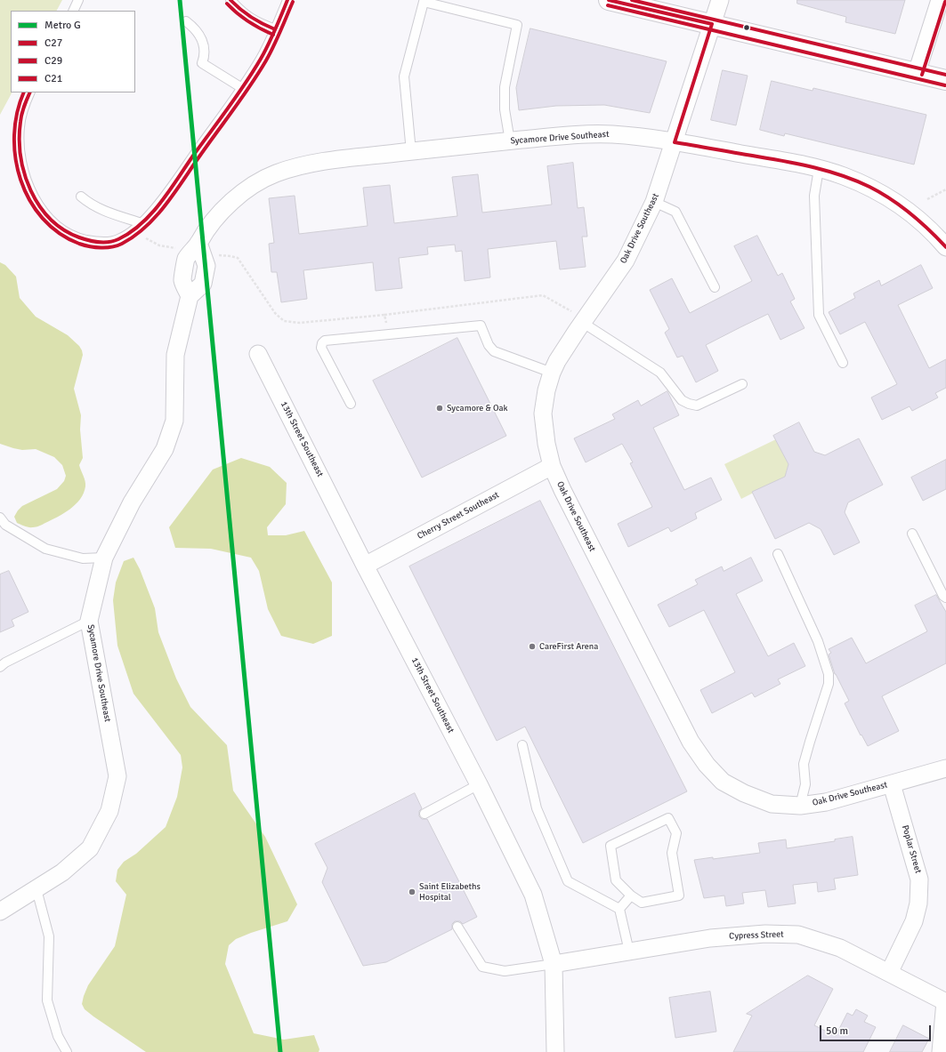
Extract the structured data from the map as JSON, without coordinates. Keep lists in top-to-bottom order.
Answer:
{
  "streets": {
    "street": [
      "Sycamore Drive Southeast",
      "Oak Drive Southeast",
      "13th Street Southeast",
      "Cherry Street Southeast",
      "Poplar Street",
      "Cypress Street"
    ]
  },
  "crossings": [
    ["Sycamore Drive Southeast", "Oak Drive Southeast"],
    ["Oak Drive Southeast", "Cherry Street Southeast"],
    ["Oak Drive Southeast", "Poplar Street"],
    ["13th Street Southeast", "Cherry Street Southeast"],
    ["13th Street Southeast", "Cypress Street"],
    ["Poplar Street", "Cypress Street"]
  ],
  "places": ["Sycamore & Oak", "CareFirst Arena", "Saint Elizabeths Hospital"],
  "lines": [
    "metro line G",
    "transit line C27",
    "transit line C21",
    "transit line C29"
  ],
  "legend": [
    "Metro G",
    "C27",
    "C29",
    "C21"
  ],
  "scale_bar": "50 m"
}
